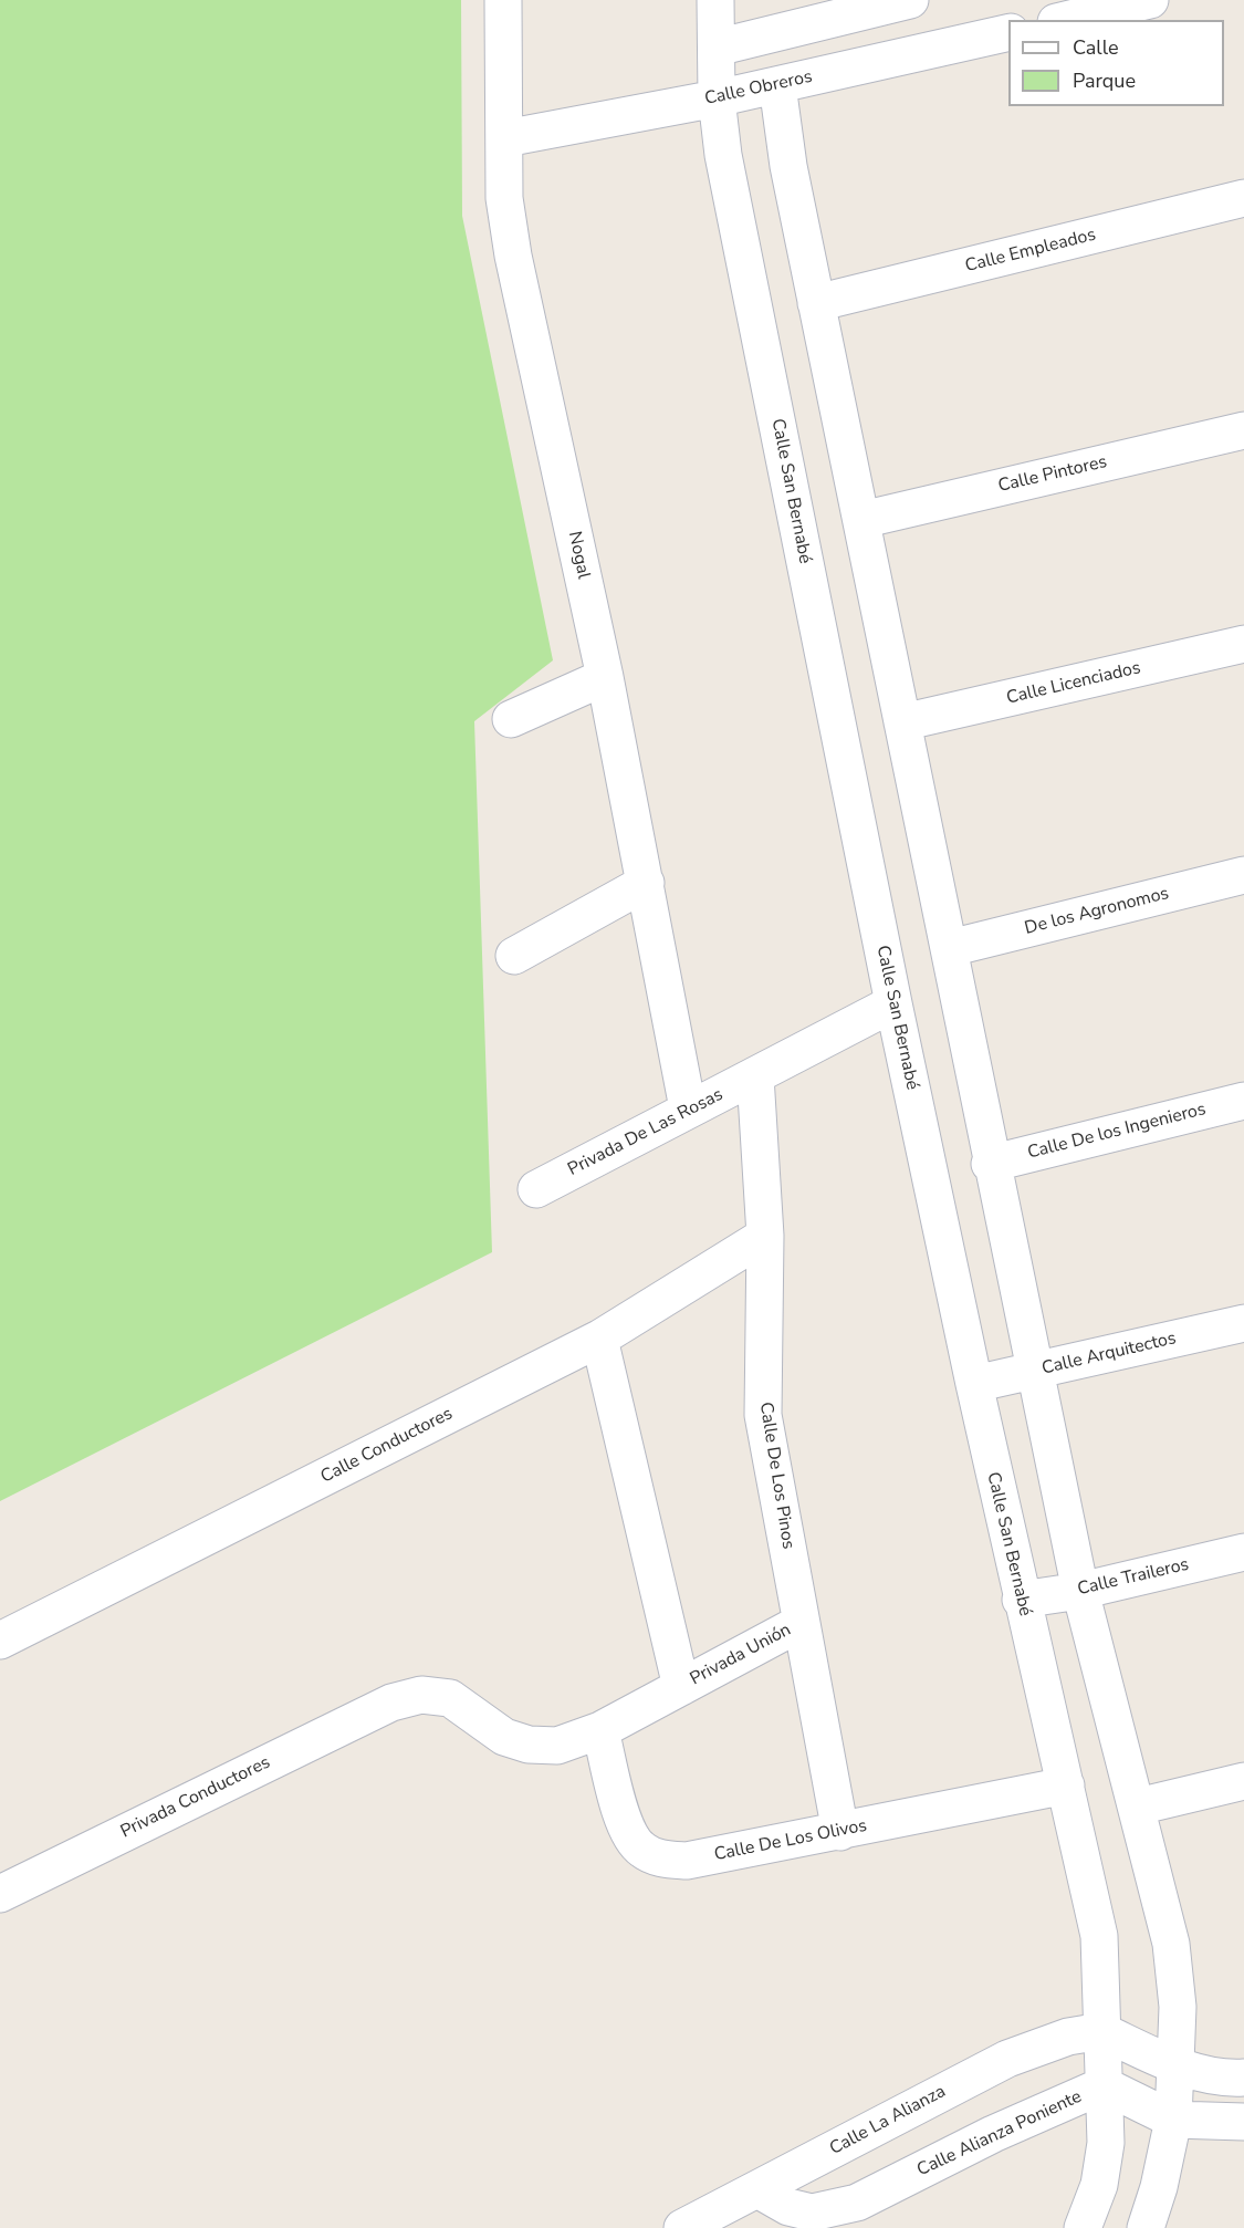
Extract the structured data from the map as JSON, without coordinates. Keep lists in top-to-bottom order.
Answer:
{
  "streets": {
    "street": [
      "Calle Obreros",
      "Calle Empleados",
      "Calle Pintores",
      "Calle San Bernabé",
      "Nogal",
      "Calle Licenciados",
      "De los Agronomos",
      "Calle De los Ingenieros",
      "Privada De Las Rosas",
      "Calle Arquitectos",
      "Calle Conductores",
      "Calle De Los Pinos",
      "Calle Traileros",
      "Privada Unión",
      "Privada Conductores",
      "Calle De Los Olivos",
      "Calle La Alianza",
      "Calle Alianza Poniente"
    ]
  },
  "crossings": [
    ["Calle Obreros", "Calle San Bernabé"],
    ["Calle Obreros", "Nogal"],
    ["Calle San Bernabé", "Privada De Las Rosas"],
    ["Calle San Bernabé", "Calle Arquitectos"],
    ["Calle San Bernabé", "Calle Traileros"],
    ["Calle San Bernabé", "Calle De Los Olivos"],
    ["Calle San Bernabé", "Calle La Alianza"],
    ["Calle San Bernabé", "Calle Alianza Poniente"],
    ["Nogal", "Privada De Las Rosas"],
    ["Privada De Las Rosas", "Calle De Los Pinos"],
    ["Calle Conductores", "Calle De Los Pinos"],
    ["Calle De Los Pinos", "Privada Unión"],
    ["Calle De Los Pinos", "Calle De Los Olivos"],
    ["Privada Unión", "Privada Conductores"],
    ["Privada Unión", "Calle De Los Olivos"],
    ["Privada Conductores", "Calle De Los Olivos"],
    ["Calle La Alianza", "Calle Alianza Poniente"]
  ],
  "legend": ["Calle", "Parque"]
}
